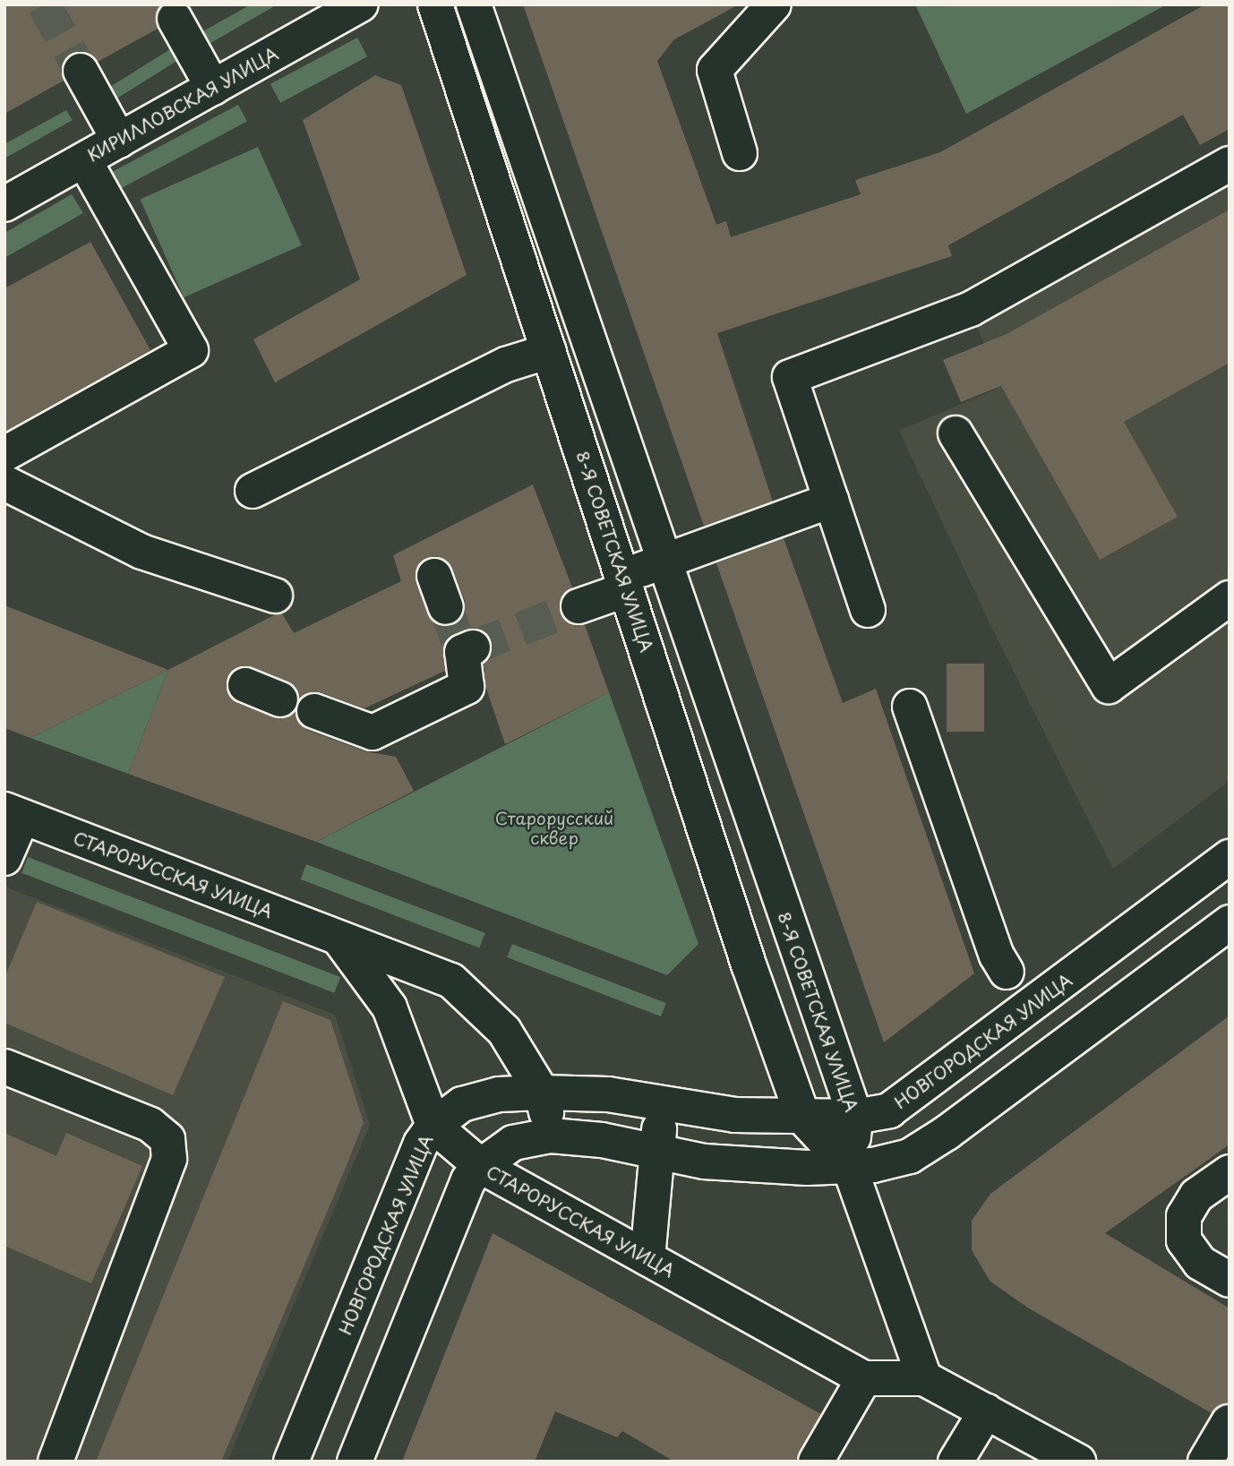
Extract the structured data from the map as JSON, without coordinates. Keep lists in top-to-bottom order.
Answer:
{
  "streets": {
    "street": [
      "КИРИЛЛОВСКАЯ УЛИЦА",
      "8-Я СОВЕТСКАЯ УЛИЦА",
      "СТАРОРУССКАЯ УЛИЦА",
      "НОВГОРОДСКАЯ УЛИЦА"
    ]
  },
  "crossings": [
    ["8-Я СОВЕТСКАЯ УЛИЦА", "НОВГОРОДСКАЯ УЛИЦА"],
    ["СТАРОРУССКАЯ УЛИЦА", "НОВГОРОДСКАЯ УЛИЦА"]
  ],
  "parks": ["Старорусский сквер"]
}
